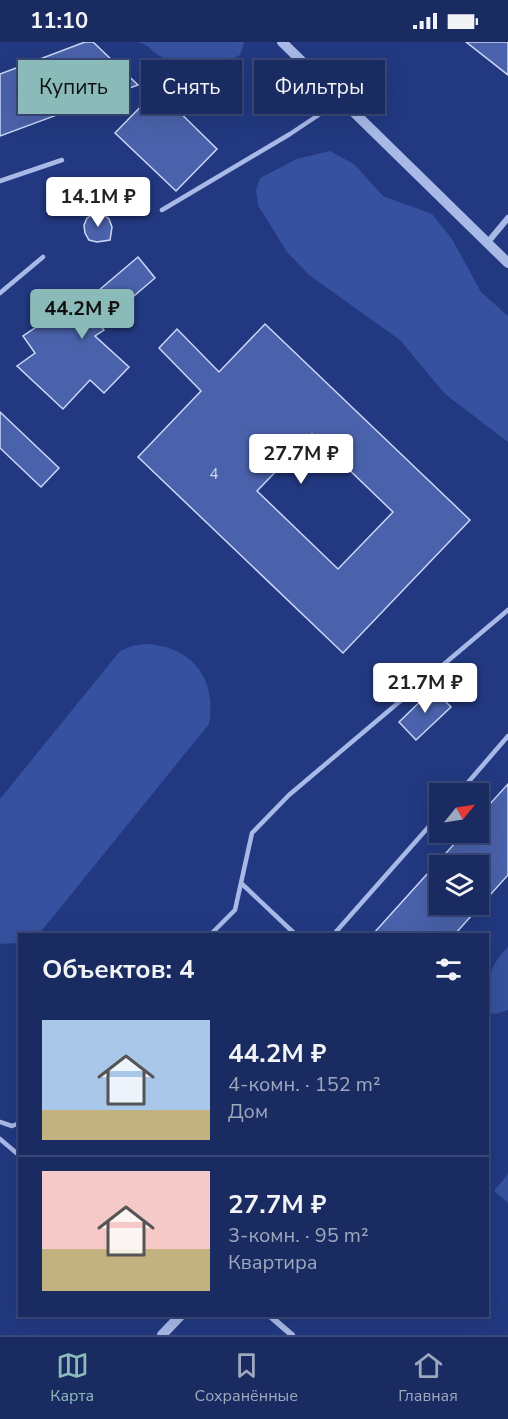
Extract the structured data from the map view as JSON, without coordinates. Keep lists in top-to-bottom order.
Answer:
{
  "house_numbers": ["4"],
  "north": "top right",
  "page": {
    "status": "11:10",
    "chip": ["Купить", "Снять", "Фильтры"],
    "price": [
      "14.1M ₽",
      "44.2M ₽",
      "27.7M ₽",
      "21.7M ₽"
    ],
    "heading": "Объектов: 4",
    "list": [
      {
        "name": "44.2M ₽",
        "note": "4-комн. · 152 m² · Дом"
      },
      {
        "name": "27.7M ₽",
        "note": "3-комн. · 95 m² · Квартира"
      }
    ],
    "tabs": ["Карта", "Сохранённые", "Главная"]
  }
}
